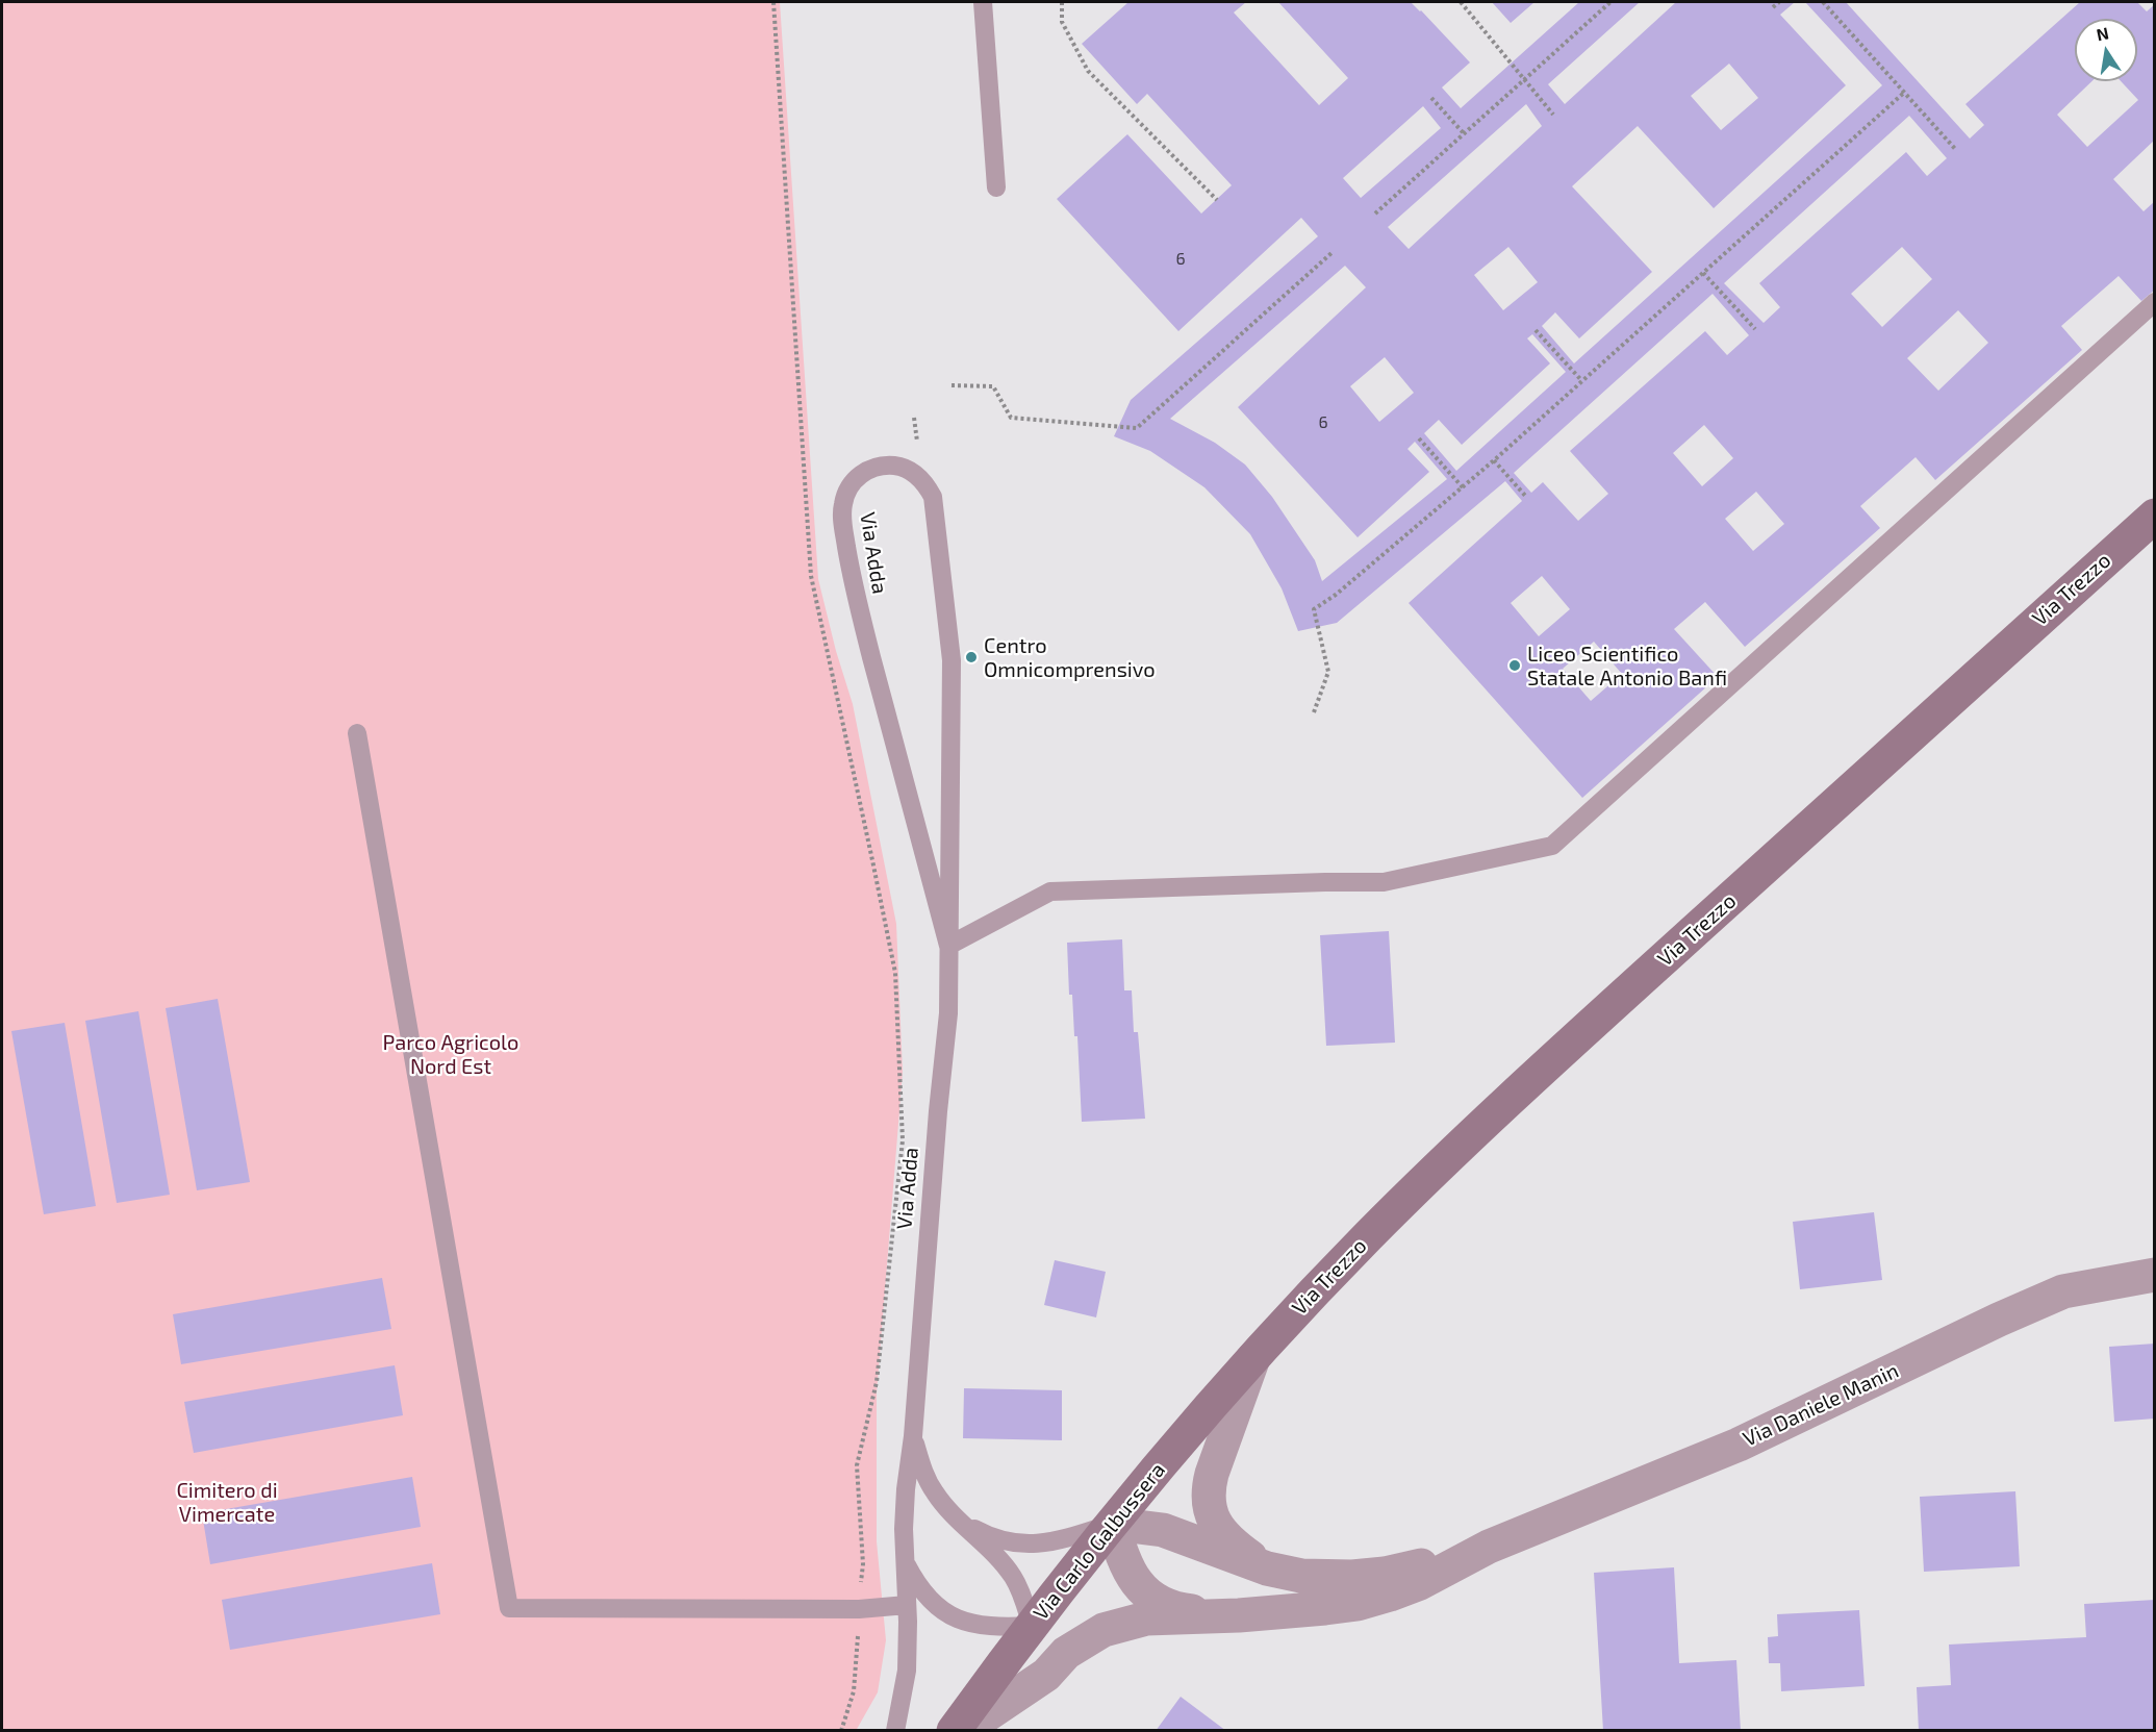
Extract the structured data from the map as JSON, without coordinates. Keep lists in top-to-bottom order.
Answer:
{
  "streets": {
    "street": ["Via Trezzo", "Via Daniele Manin", "Via Carlo Galbussera"],
    "lane": ["Via Adda"]
  },
  "crossings": [
    ["Via Adda", "Via Daniele Manin"],
    ["Via Adda", "Via Carlo Galbussera"],
    ["Via Trezzo", "Via Daniele Manin"],
    ["Via Trezzo", "Via Carlo Galbussera"],
    ["Via Daniele Manin", "Via Carlo Galbussera"]
  ],
  "parks": ["Parco Agricolo Nord Est", "Cimitero di Vimercate"],
  "places": ["Centro Omnicomprensivo", "Liceo Scientifico Statale Antonio Banfi"],
  "house_numbers": ["6", "6"],
  "north": "top"
}
